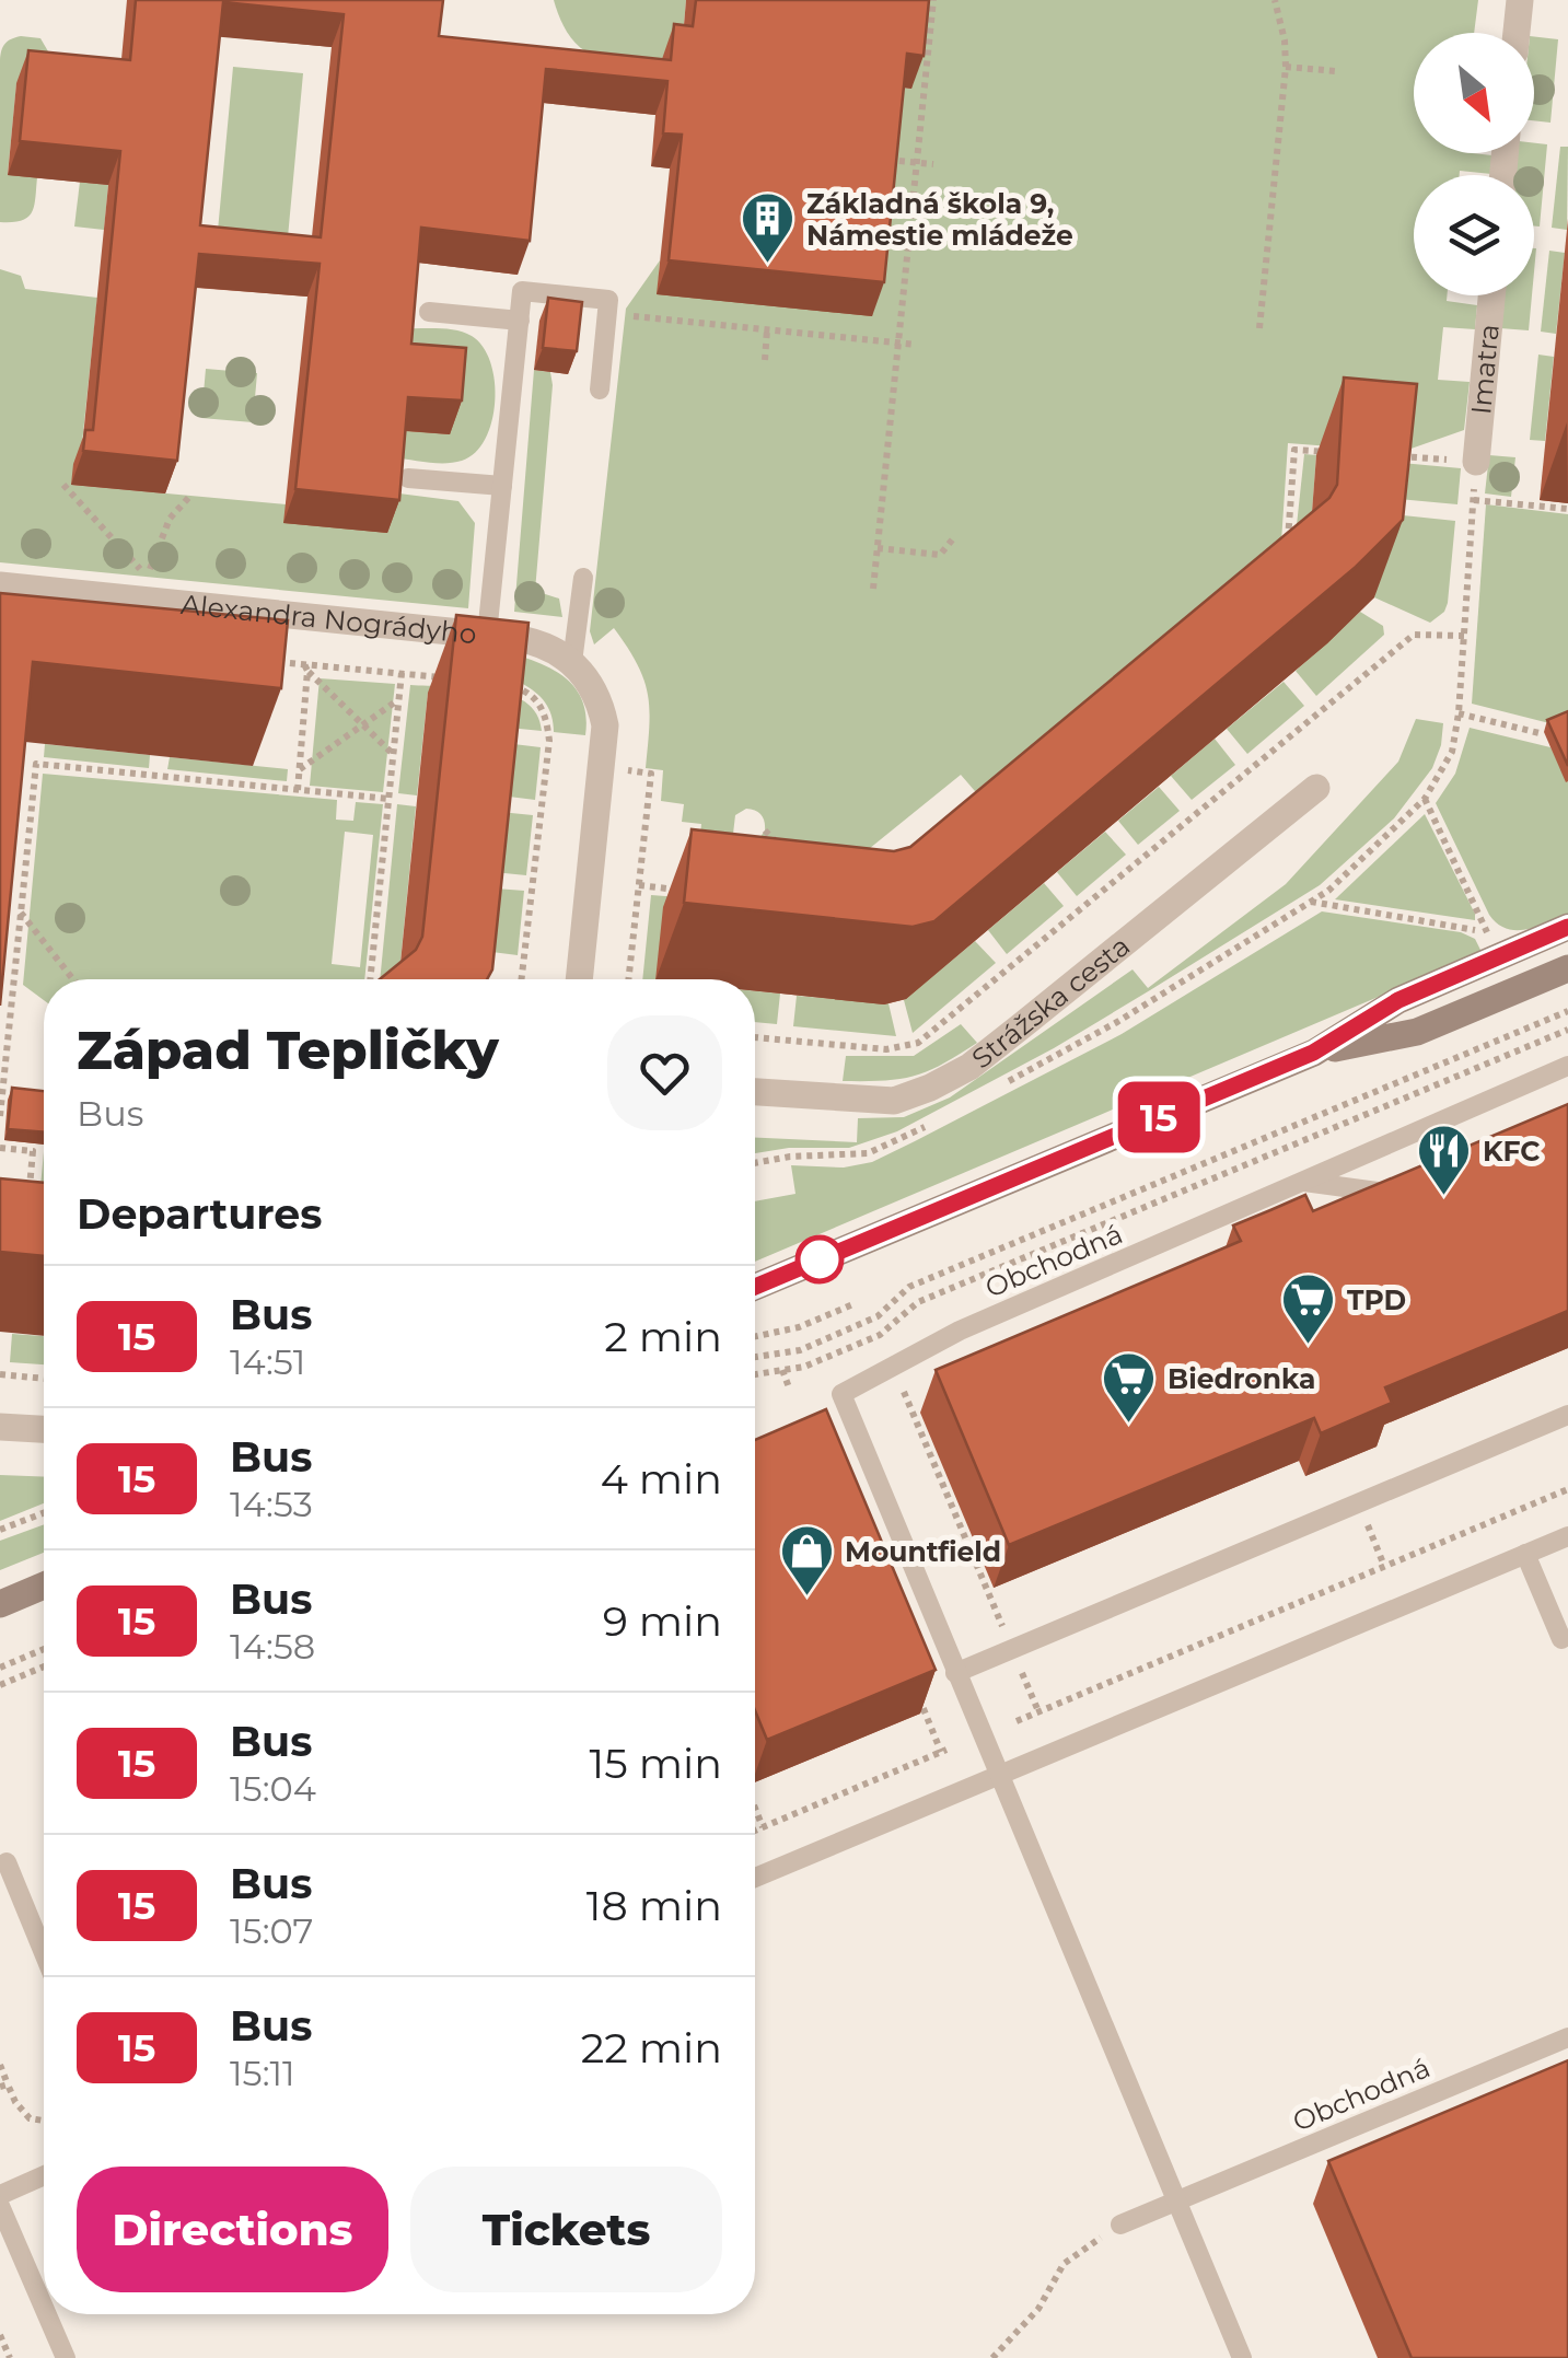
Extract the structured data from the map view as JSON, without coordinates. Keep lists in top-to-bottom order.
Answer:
{
  "streets": {
    "street": ["Imatra", "Alexandra Nográdyho", "Strážska cesta"],
    "lane": ["Obchodná"]
  },
  "places": {
    "building": ["Základná škola 9, Námestie mládeže"],
    "restaurant": ["KFC"],
    "supermarket": ["TPD", "Biedronka"],
    "shop": ["Mountfield"]
  },
  "lines": ["bus line 15"],
  "north": "bottom right",
  "page": {
    "on_map": "15",
    "heading": [
      ["Západ Tepličky", "Bus"],
      "Departures"
    ],
    "list": [
      {
        "mark": "15",
        "name": "Bus",
        "note": "14:51",
        "value": "2 min"
      },
      {
        "mark": "15",
        "name": "Bus",
        "note": "14:53",
        "value": "4 min"
      },
      {
        "mark": "15",
        "name": "Bus",
        "note": "14:58",
        "value": "9 min"
      },
      {
        "mark": "15",
        "name": "Bus",
        "note": "15:04",
        "value": "15 min"
      },
      {
        "mark": "15",
        "name": "Bus",
        "note": "15:07",
        "value": "18 min"
      },
      {
        "mark": "15",
        "name": "Bus",
        "note": "15:11",
        "value": "22 min"
      }
    ],
    "buttons": ["Directions", "Tickets"]
  }
}
